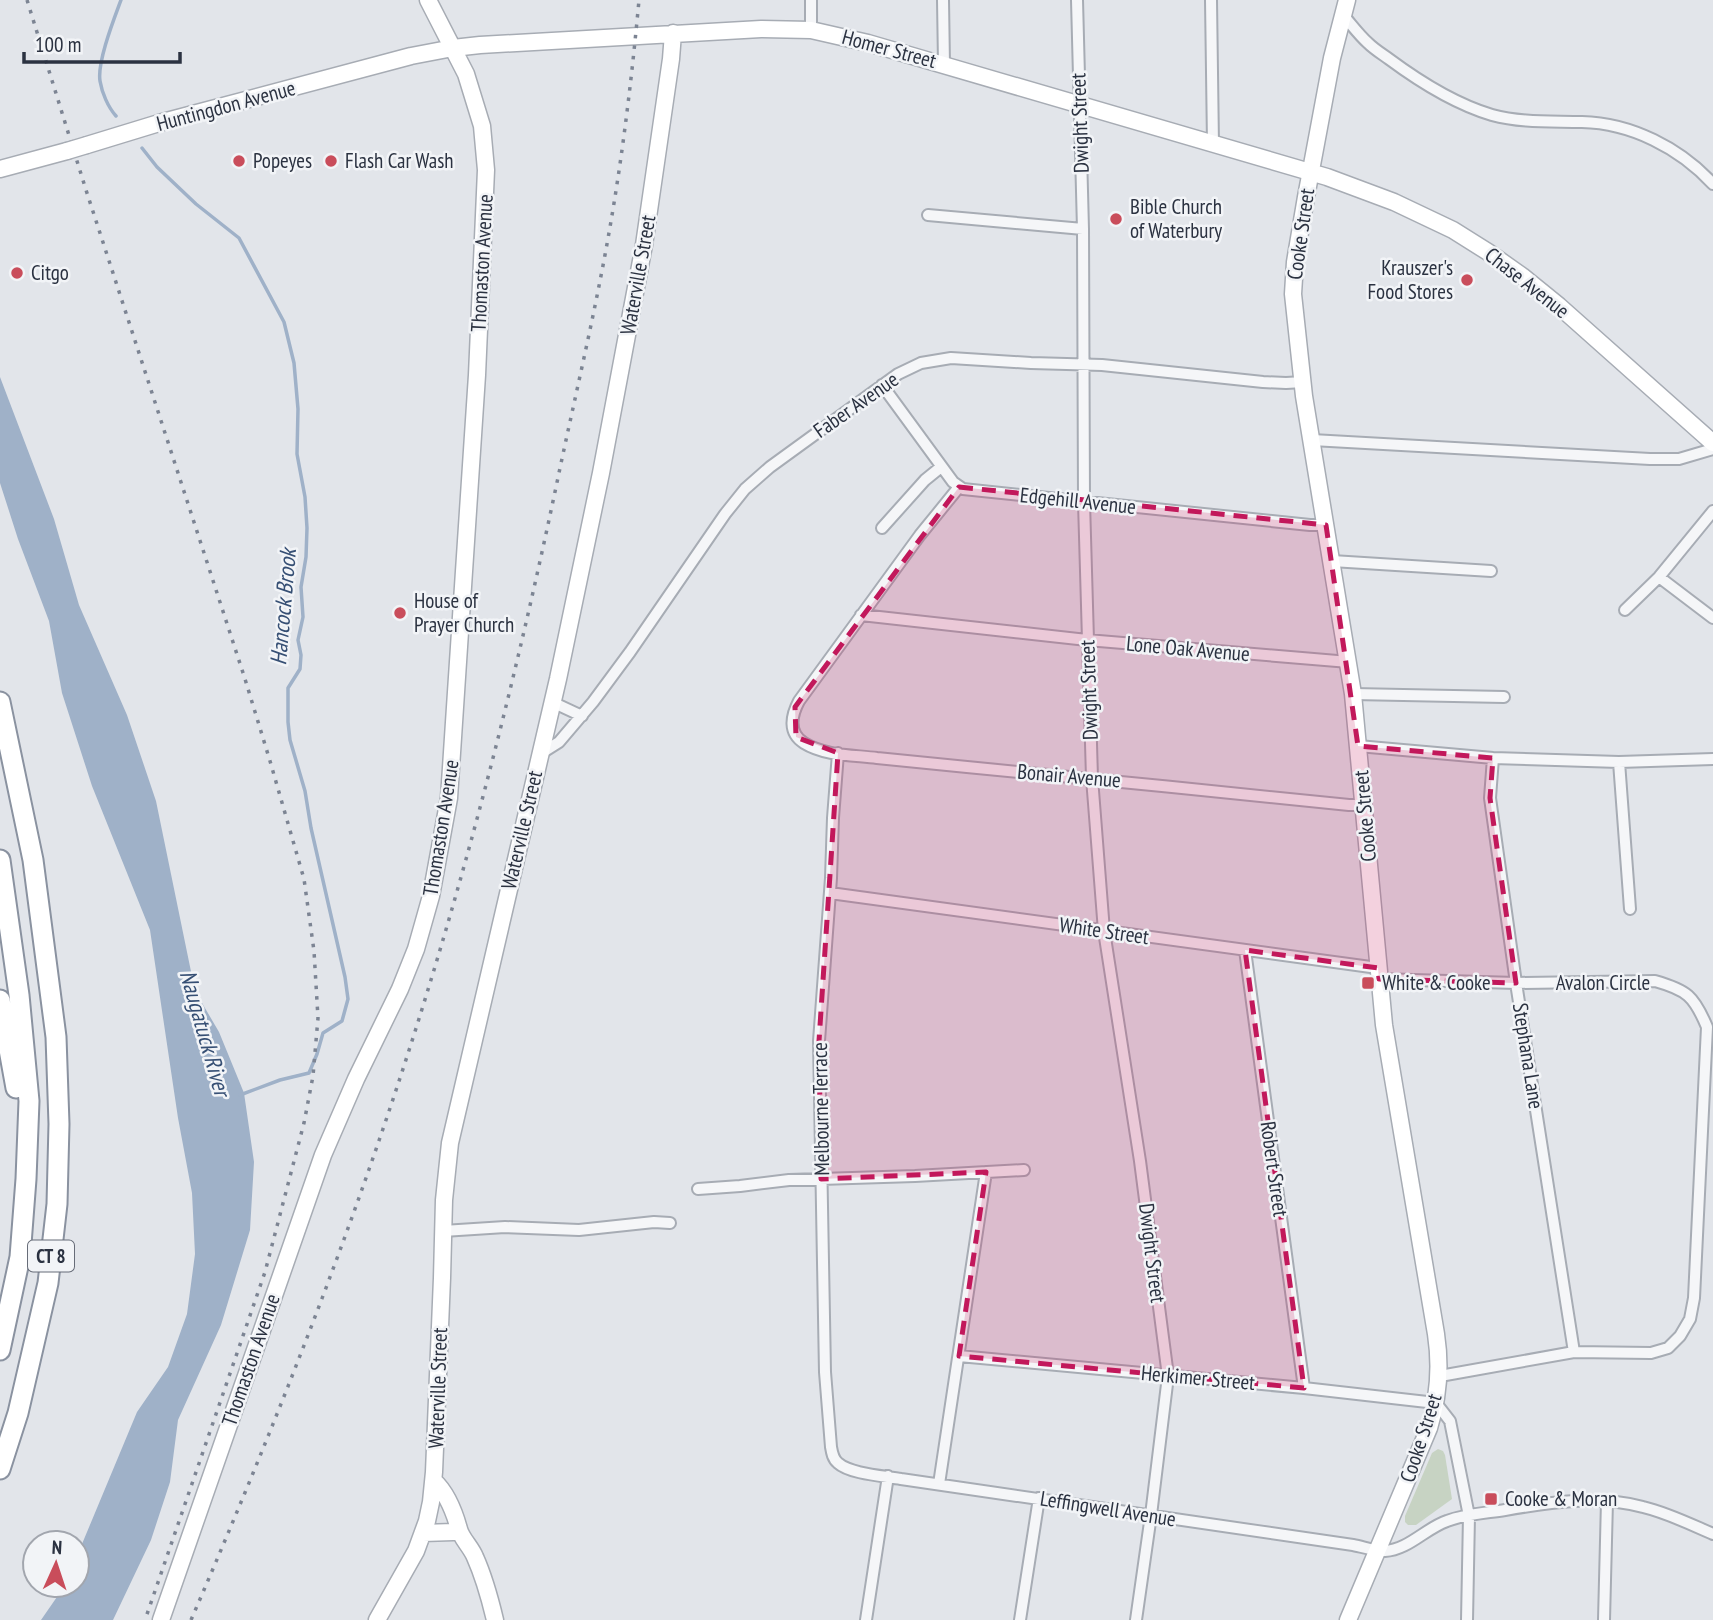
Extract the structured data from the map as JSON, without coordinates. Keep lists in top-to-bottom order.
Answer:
{
  "streets": {
    "highway": ["CT 8"],
    "main road": [
      "Homer Street",
      "Huntingdon Avenue",
      "Cooke Street",
      "Thomaston Avenue",
      "Waterville Street",
      "Chase Avenue"
    ],
    "street": [
      "Dwight Street",
      "Faber Avenue",
      "Edgehill Avenue",
      "Lone Oak Avenue",
      "Bonair Avenue",
      "White Street",
      "Avalon Circle",
      "Stephana Lane",
      "Melbourne Terrace",
      "Robert Street",
      "Herkimer Street",
      "Leffingwell Avenue"
    ]
  },
  "crossings": [
    ["Homer Street", "Huntingdon Avenue"],
    ["Homer Street", "Dwight Street"],
    ["Homer Street", "Cooke Street"],
    ["Homer Street", "Thomaston Avenue"],
    ["Homer Street", "Waterville Street"],
    ["Homer Street", "Chase Avenue"],
    ["Huntingdon Avenue", "Thomaston Avenue"],
    ["Dwight Street", "Faber Avenue"],
    ["Dwight Street", "Edgehill Avenue"],
    ["Dwight Street", "Lone Oak Avenue"],
    ["Dwight Street", "Bonair Avenue"],
    ["Dwight Street", "White Street"],
    ["Dwight Street", "Herkimer Street"],
    ["Dwight Street", "Leffingwell Avenue"],
    ["Cooke Street", "Chase Avenue"],
    ["Cooke Street", "Faber Avenue"],
    ["Cooke Street", "Edgehill Avenue"],
    ["Cooke Street", "Lone Oak Avenue"],
    ["Cooke Street", "Bonair Avenue"],
    ["Cooke Street", "White Street"],
    ["Cooke Street", "Avalon Circle"],
    ["Cooke Street", "Herkimer Street"],
    ["Cooke Street", "Leffingwell Avenue"],
    ["Waterville Street", "Faber Avenue"],
    ["Lone Oak Avenue", "Bonair Avenue"],
    ["Bonair Avenue", "Melbourne Terrace"],
    ["White Street", "Avalon Circle"],
    ["White Street", "Melbourne Terrace"],
    ["White Street", "Robert Street"],
    ["Avalon Circle", "Stephana Lane"],
    ["Melbourne Terrace", "Leffingwell Avenue"],
    ["Robert Street", "Herkimer Street"]
  ],
  "water": ["Hancock Brook", "Naugatuck River"],
  "places": {
    "other": [
      "Popeyes",
      "Flash Car Wash",
      "Bible Church of Waterbury",
      "Citgo",
      "Krauszer's Food Stores",
      "House of Prayer Church"
    ],
    "transit": ["White & Cooke", "Cooke & Moran"]
  },
  "scale_bar": "100 m",
  "north": "top"
}
